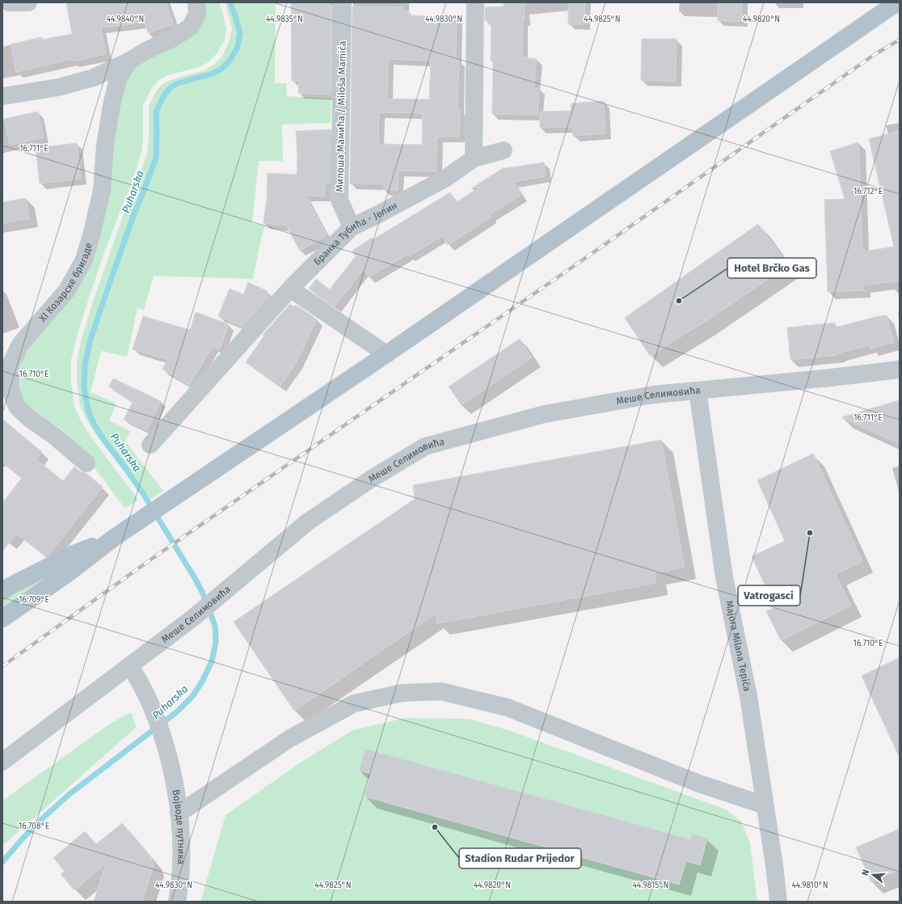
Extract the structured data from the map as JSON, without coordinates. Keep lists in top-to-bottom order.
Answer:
{
  "streets": {
    "street": [
      "Милоша Мамића / Miloša Mamića",
      "Бранка Тубића - Јелин",
      "XI Козарске бригаде",
      "Меше Селимовића",
      "Majora Milana Tepića",
      "Војводе путника"
    ]
  },
  "crossings": [
    ["Милоша Мамића / Miloša Mamića", "Бранка Тубића - Јелин"],
    ["Меше Селимовића", "Majora Milana Tepića"],
    ["Меше Селимовића", "Војводе путника"]
  ],
  "water": ["Puharska"],
  "places": ["Hotel Brčko Gas", "Vatrogasci", "Stadion Rudar Prijedor"],
  "north": "left",
  "coordinates": [
    "44.9840°N",
    "44.9835°N",
    "44.9830°N",
    "44.9825°N",
    "44.9820°N",
    "16.711°E",
    "16.712°E",
    "16.710°E",
    "16.709°E",
    "16.708°E",
    "44.9815°N",
    "44.9810°N"
  ]
}
